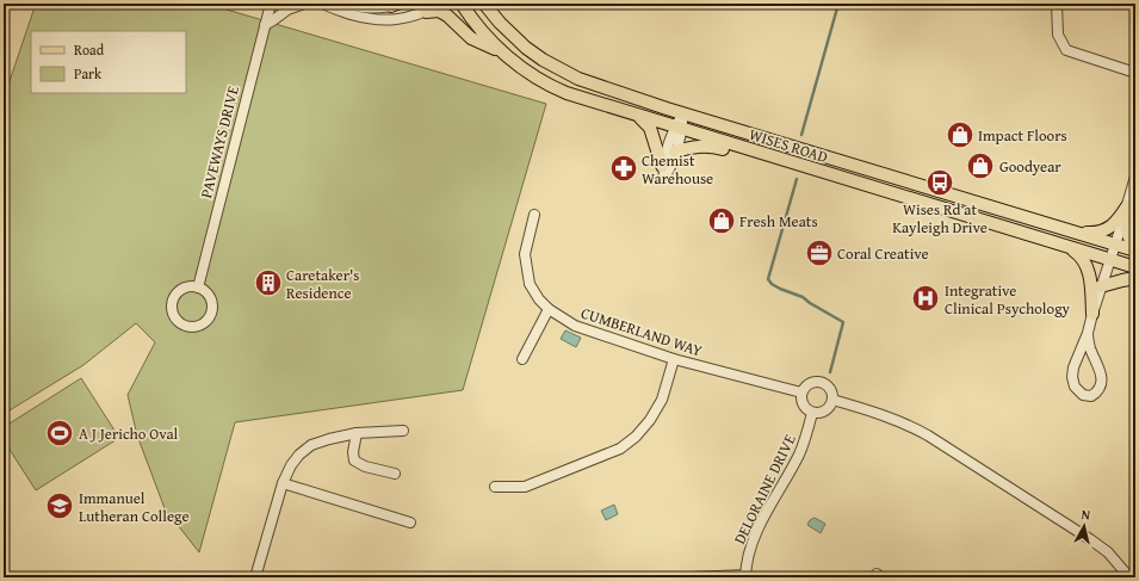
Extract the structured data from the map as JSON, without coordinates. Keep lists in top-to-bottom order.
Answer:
{
  "streets": {
    "main road": ["WISES ROAD"],
    "street": ["PAVEWAYS DRIVE", "CUMBERLAND WAY", "DELORAINE DRIVE"]
  },
  "crossings": [
    ["CUMBERLAND WAY", "DELORAINE DRIVE"]
  ],
  "places": {
    "shop": ["Impact Floors", "Goodyear", "Fresh Meats"],
    "pharmacy": ["Chemist Warehouse"],
    "bus stop": ["Wises Rd at Kayleigh Drive"],
    "office": ["Coral Creative"],
    "building": ["Caretaker's Residence"],
    "hospital": ["Integrative Clinical Psychology"],
    "sports": ["A J Jericho Oval"],
    "school or university": ["Immanuel Lutheran College"]
  },
  "legend": ["Road", "Park"],
  "north": "top"
}
